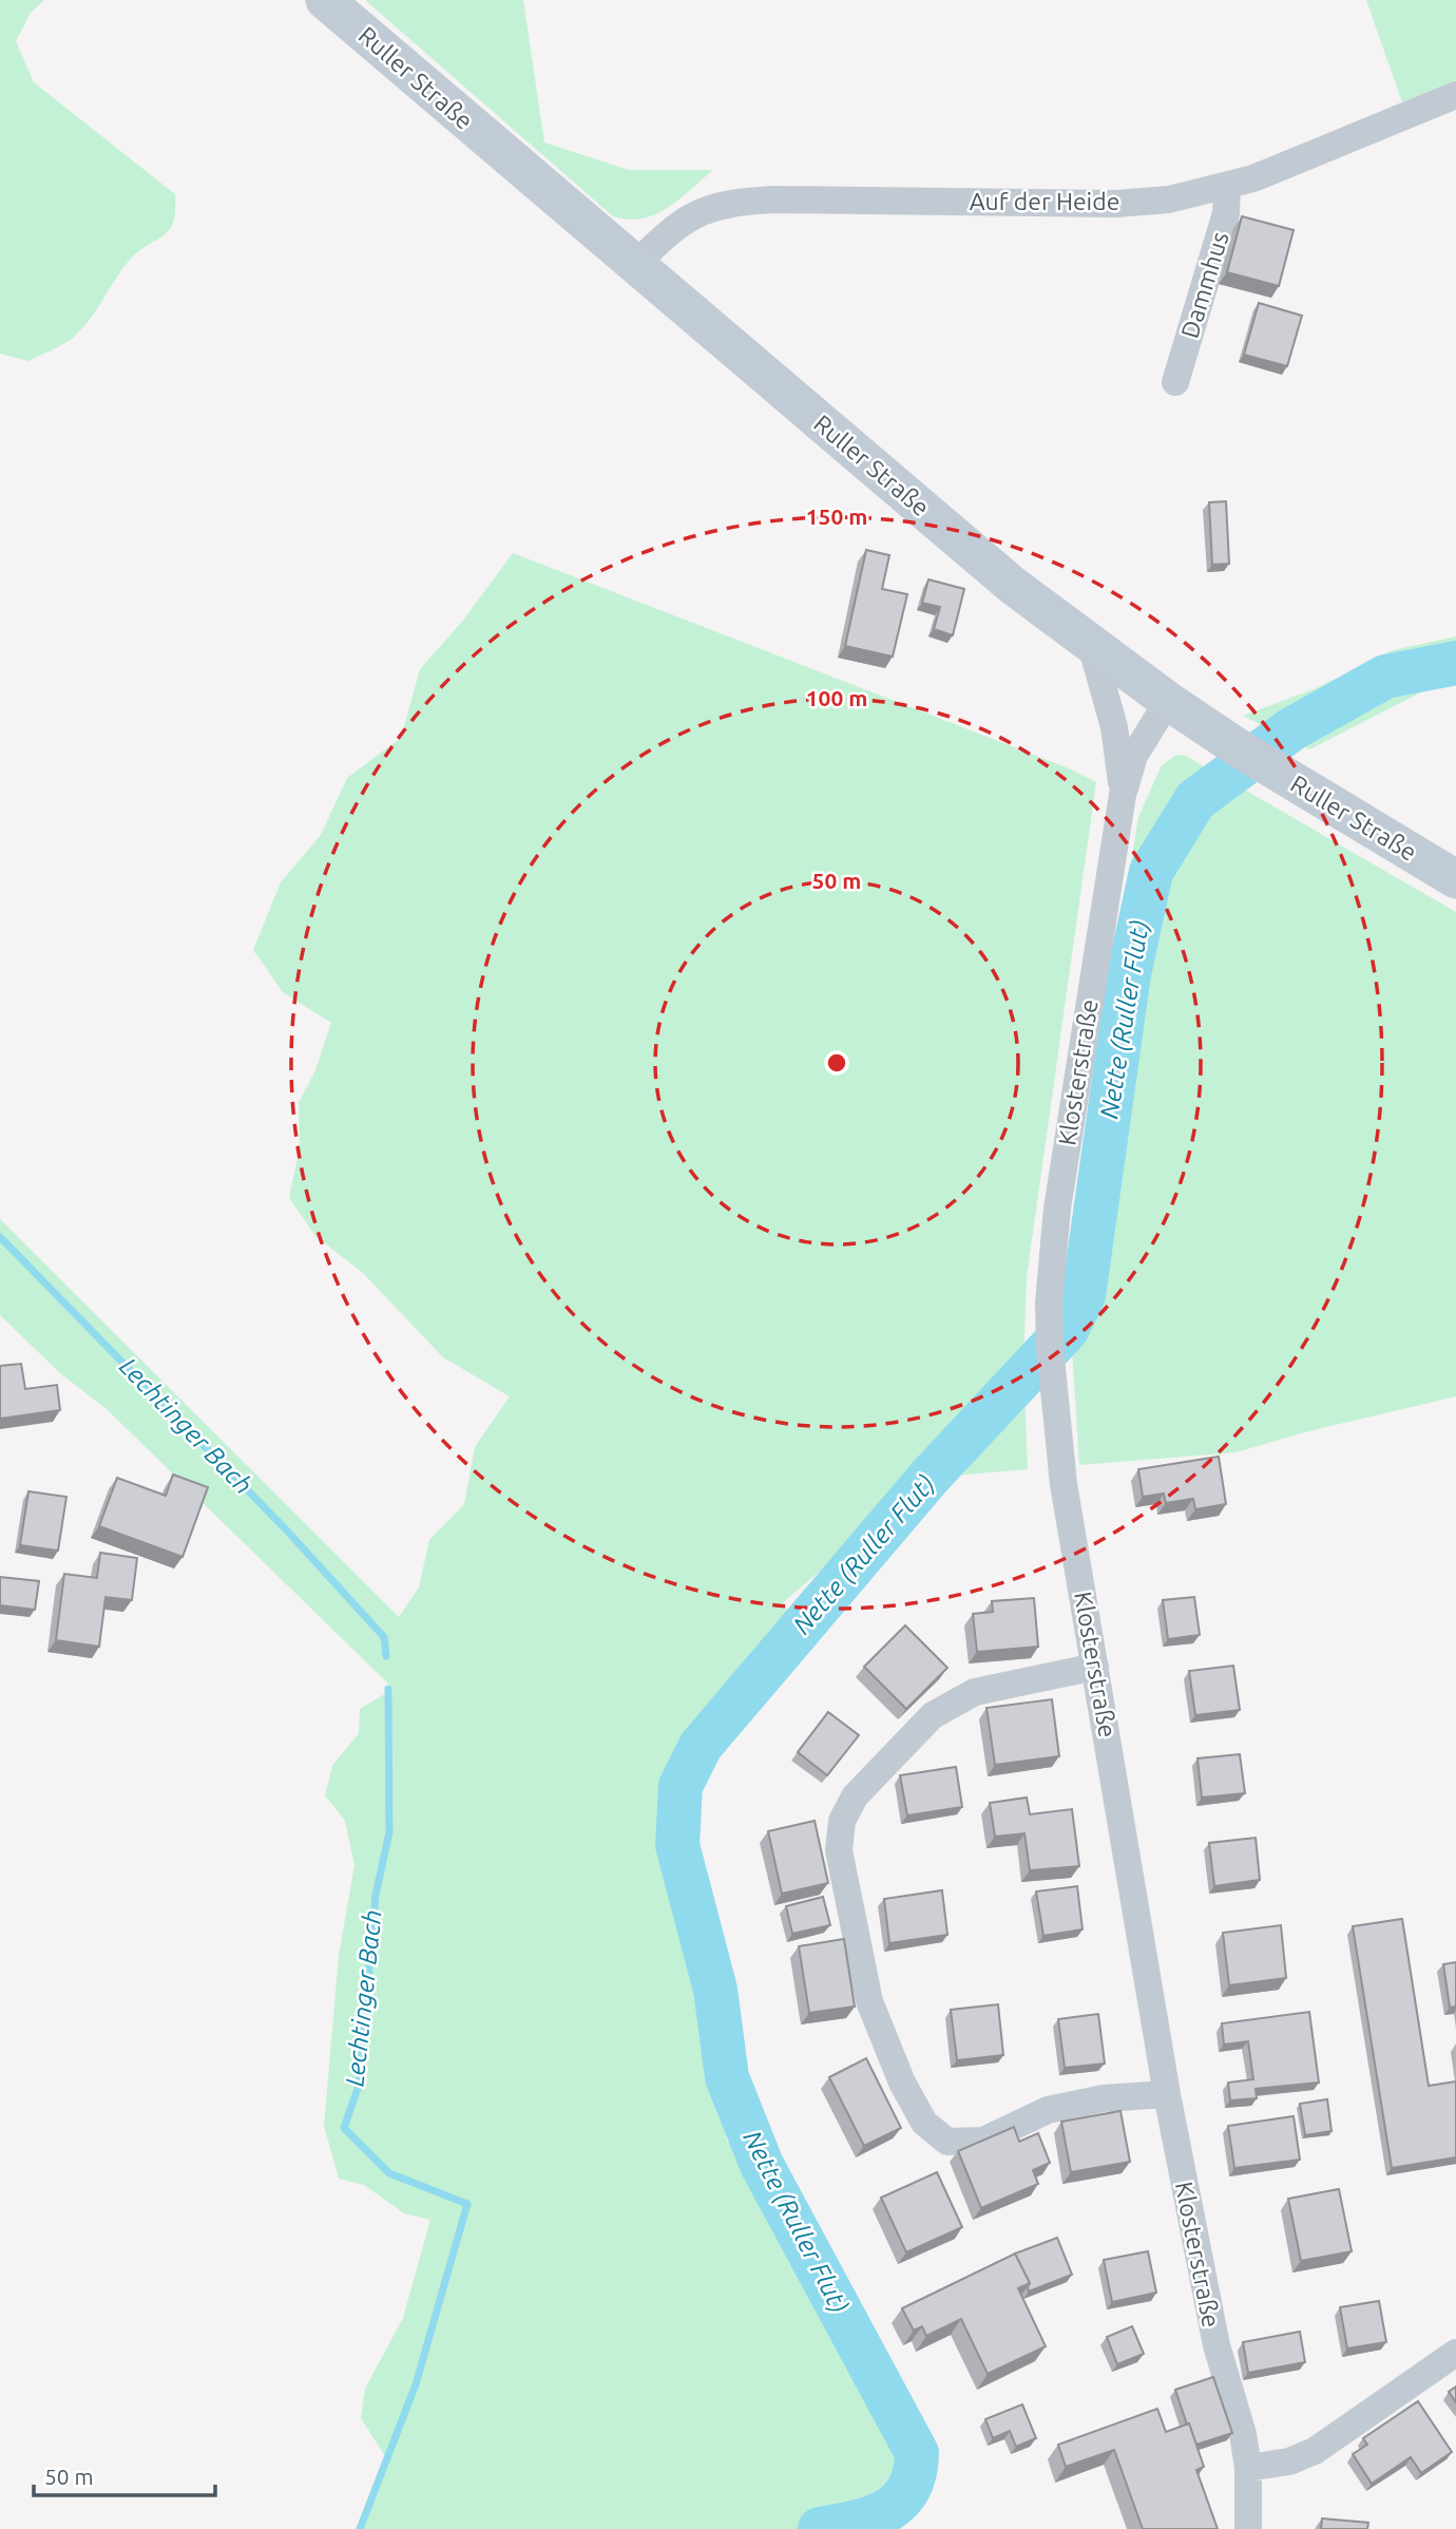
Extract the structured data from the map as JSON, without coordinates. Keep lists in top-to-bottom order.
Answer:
{
  "streets": {
    "main road": ["Ruller Straße"],
    "street": ["Auf der Heide", "Dammhus", "Klosterstraße"]
  },
  "crossings": [
    ["Ruller Straße", "Auf der Heide"],
    ["Ruller Straße", "Klosterstraße"],
    ["Auf der Heide", "Dammhus"]
  ],
  "water": ["Nette (Ruller Flut)", "Lechtinger Bach"],
  "scale_bar": "50 m",
  "rings": ["150 m", "100 m", "50 m"]
}
